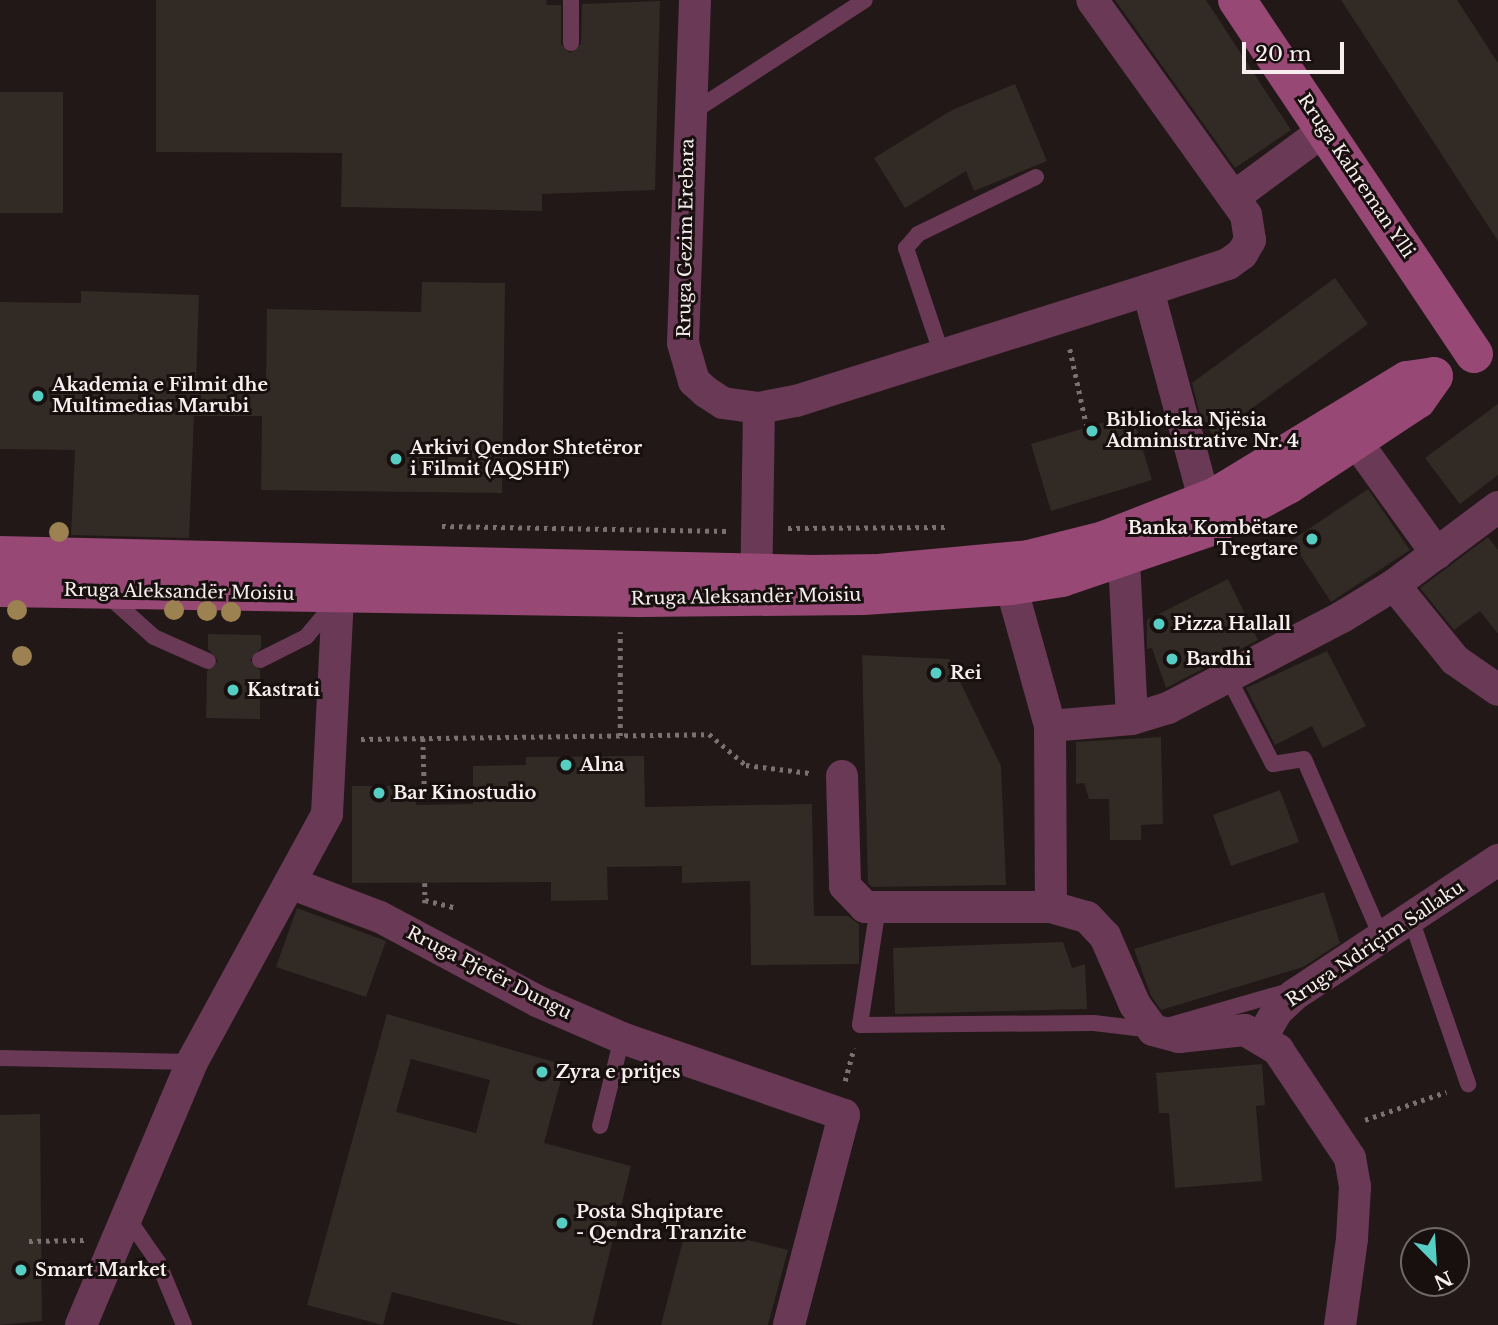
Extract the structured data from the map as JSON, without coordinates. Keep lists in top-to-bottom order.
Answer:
{
  "streets": {
    "main road": ["Rruga Kahreman Ylli", "Rruga Aleksandër Moisiu"],
    "street": ["Rruga Gezim Erebara", "Rruga Ndriçim Sallaku", "Rruga Pjetër Dungu"]
  },
  "crossings": [
    ["Rruga Kahreman Ylli", "Rruga Aleksandër Moisiu"]
  ],
  "places": [
    "Akademia e Filmit dhe Multimedias Marubi",
    "Biblioteka Njësia Administrative Nr. 4",
    "Arkivi Qendor Shtetëror i Filmit (AQSHF)",
    "Banka Kombëtare Tregtare",
    "Pizza Hallall",
    "Bardhi",
    "Rei",
    "Kastrati",
    "Alna",
    "Bar Kinostudio",
    "Zyra e pritjes",
    "Posta Shqiptare - Qendra Tranzite",
    "Smart Market"
  ],
  "scale_bar": "20 m",
  "north": "bottom right"
}
